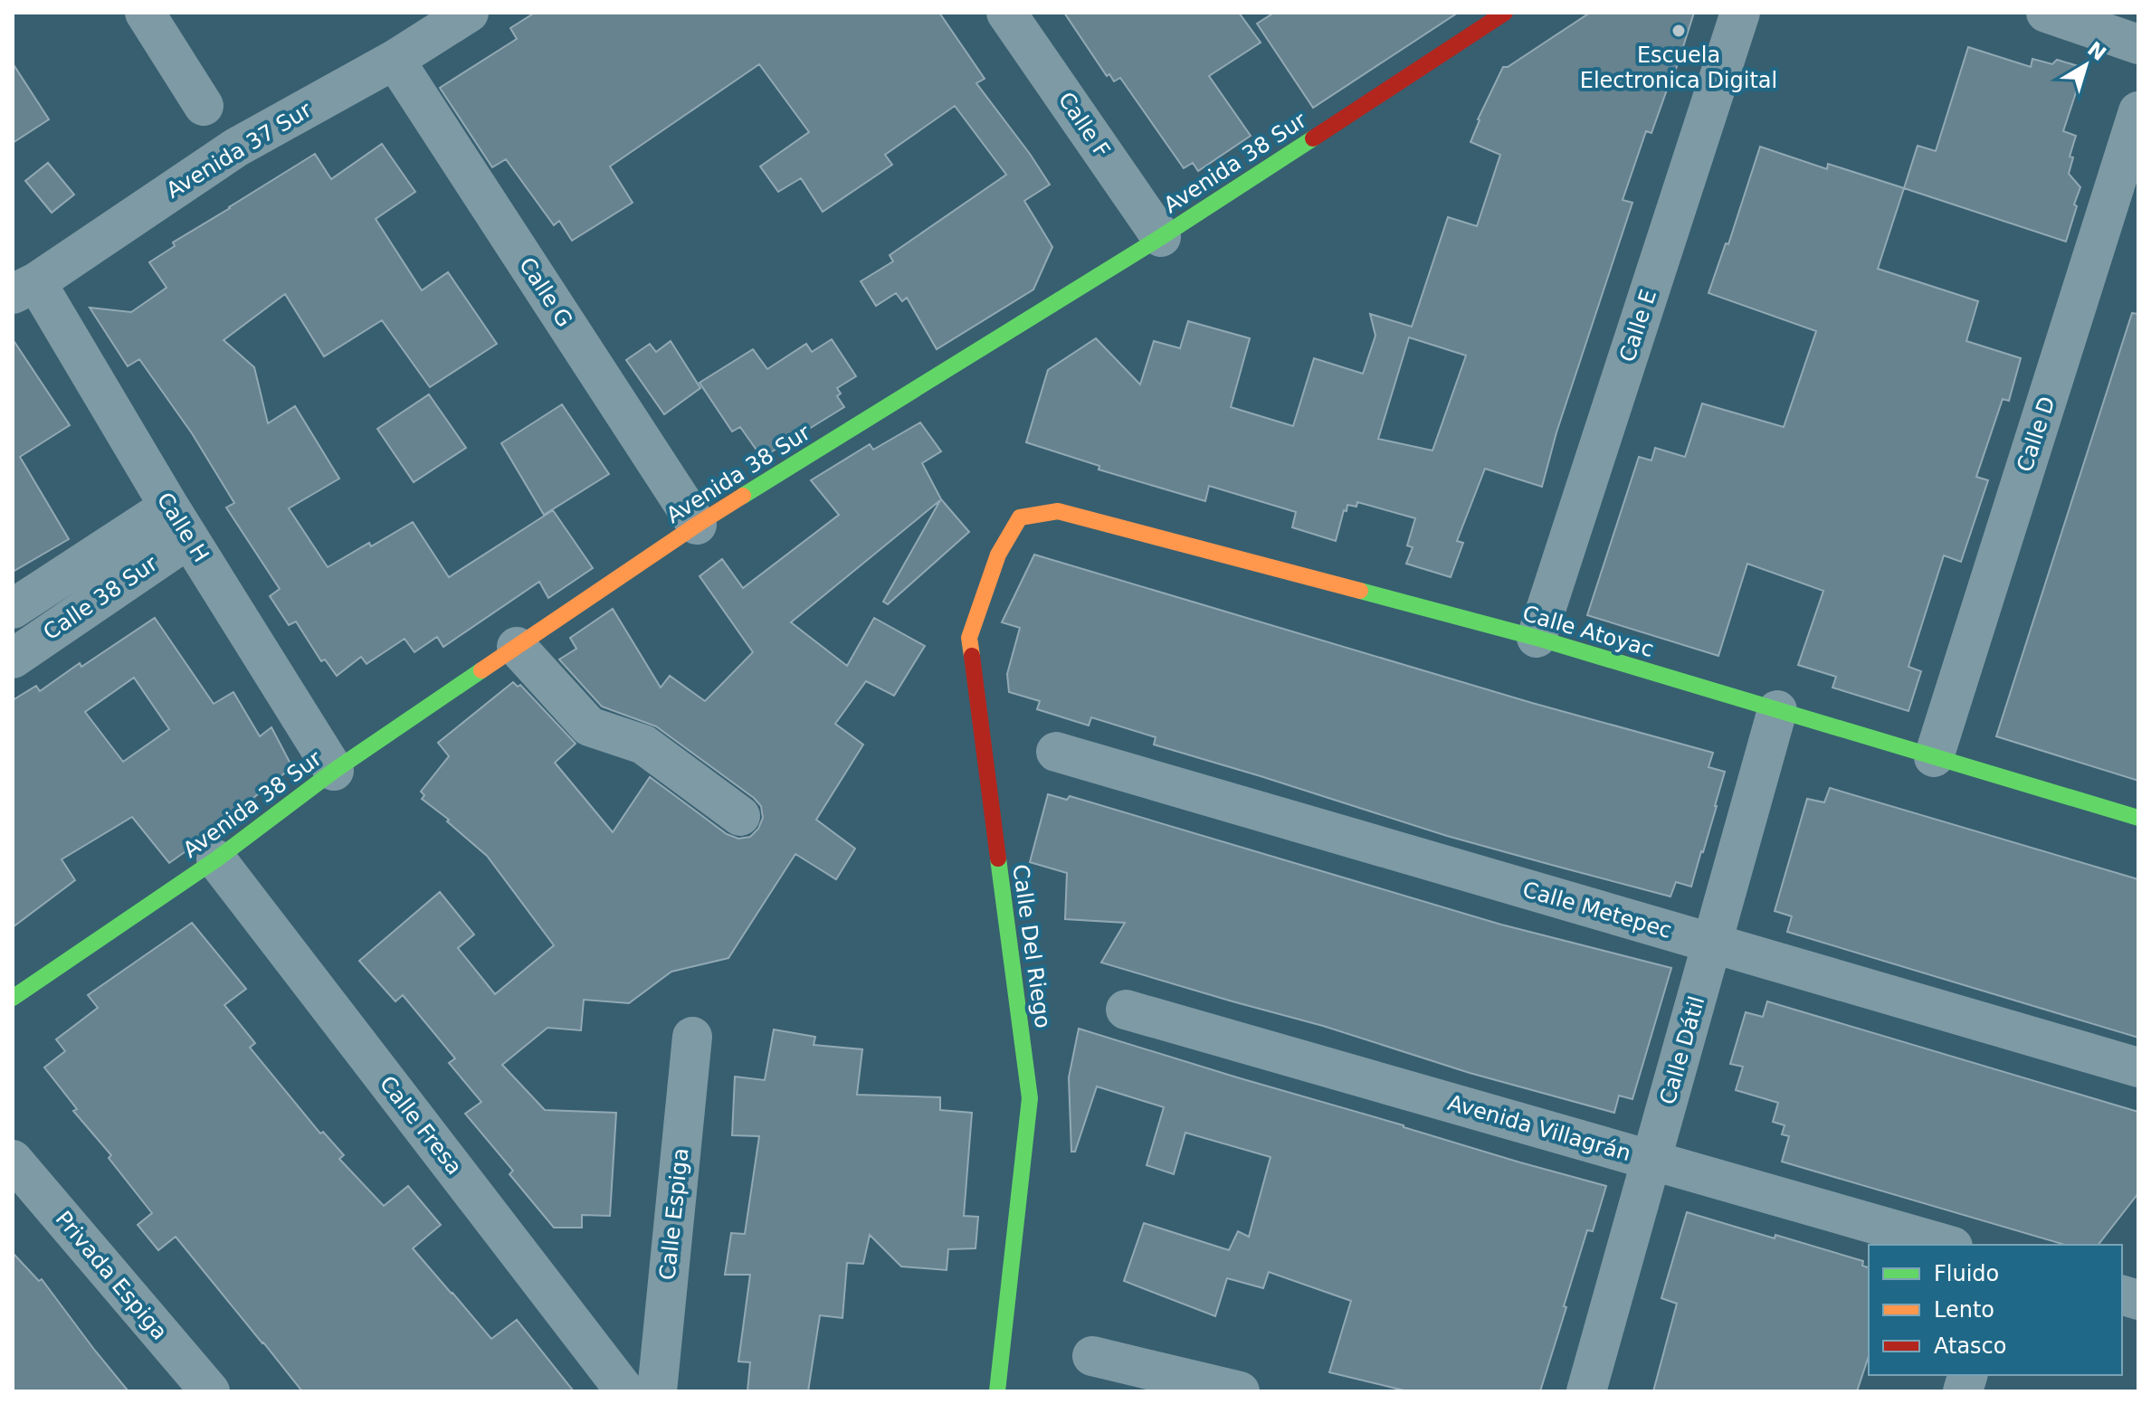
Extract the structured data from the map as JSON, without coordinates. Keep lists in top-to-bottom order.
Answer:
{
  "streets": {
    "street": [
      "Calle F",
      "Avenida 37 Sur",
      "Avenida 38 Sur",
      "Calle G",
      "Calle E",
      "Calle D",
      "Calle H",
      "Calle 38 Sur",
      "Calle Atoyac",
      "Calle Metepec",
      "Calle Del Riego",
      "Calle Dátil",
      "Calle Fresa",
      "Avenida Villagrán",
      "Calle Espiga",
      "Privada Espiga"
    ]
  },
  "crossings": [
    ["Calle F", "Avenida 38 Sur"],
    ["Avenida 37 Sur", "Calle G"],
    ["Avenida 37 Sur", "Calle H"],
    ["Avenida 38 Sur", "Calle G"],
    ["Avenida 38 Sur", "Calle H"],
    ["Avenida 38 Sur", "Calle Fresa"],
    ["Calle E", "Calle Atoyac"],
    ["Calle D", "Calle Atoyac"],
    ["Calle H", "Calle 38 Sur"],
    ["Calle Atoyac", "Calle Del Riego"],
    ["Calle Atoyac", "Calle Dátil"],
    ["Calle Metepec", "Calle Dátil"],
    ["Calle Dátil", "Avenida Villagrán"]
  ],
  "places": ["Escuela Electronica Digital"],
  "legend": ["Fluido", "Lento", "Atasco"],
  "north": "top right"
}
